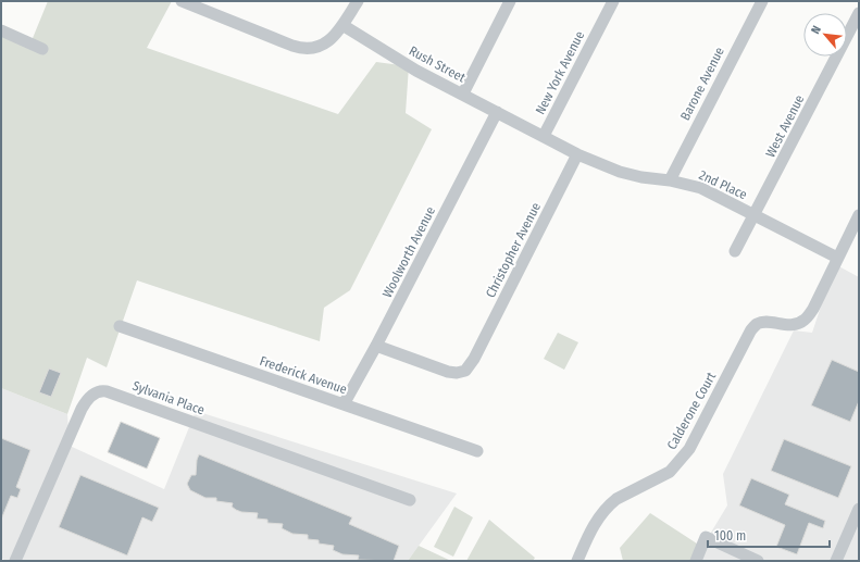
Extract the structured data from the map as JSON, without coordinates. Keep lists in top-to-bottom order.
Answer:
{
  "streets": {
    "street": [
      "Rush Street",
      "New York Avenue",
      "Barone Avenue",
      "West Avenue",
      "2nd Place",
      "Christopher Avenue",
      "Woolworth Avenue",
      "Frederick Avenue",
      "Sylvania Place",
      "Calderone Court"
    ]
  },
  "crossings": [
    ["Rush Street", "New York Avenue"],
    ["Rush Street", "Woolworth Avenue"],
    ["New York Avenue", "2nd Place"],
    ["Barone Avenue", "2nd Place"],
    ["West Avenue", "2nd Place"],
    ["2nd Place", "Christopher Avenue"],
    ["2nd Place", "Calderone Court"],
    ["Christopher Avenue", "Woolworth Avenue"],
    ["Woolworth Avenue", "Frederick Avenue"]
  ],
  "scale_bar": "100 m",
  "north": "top left"
}
